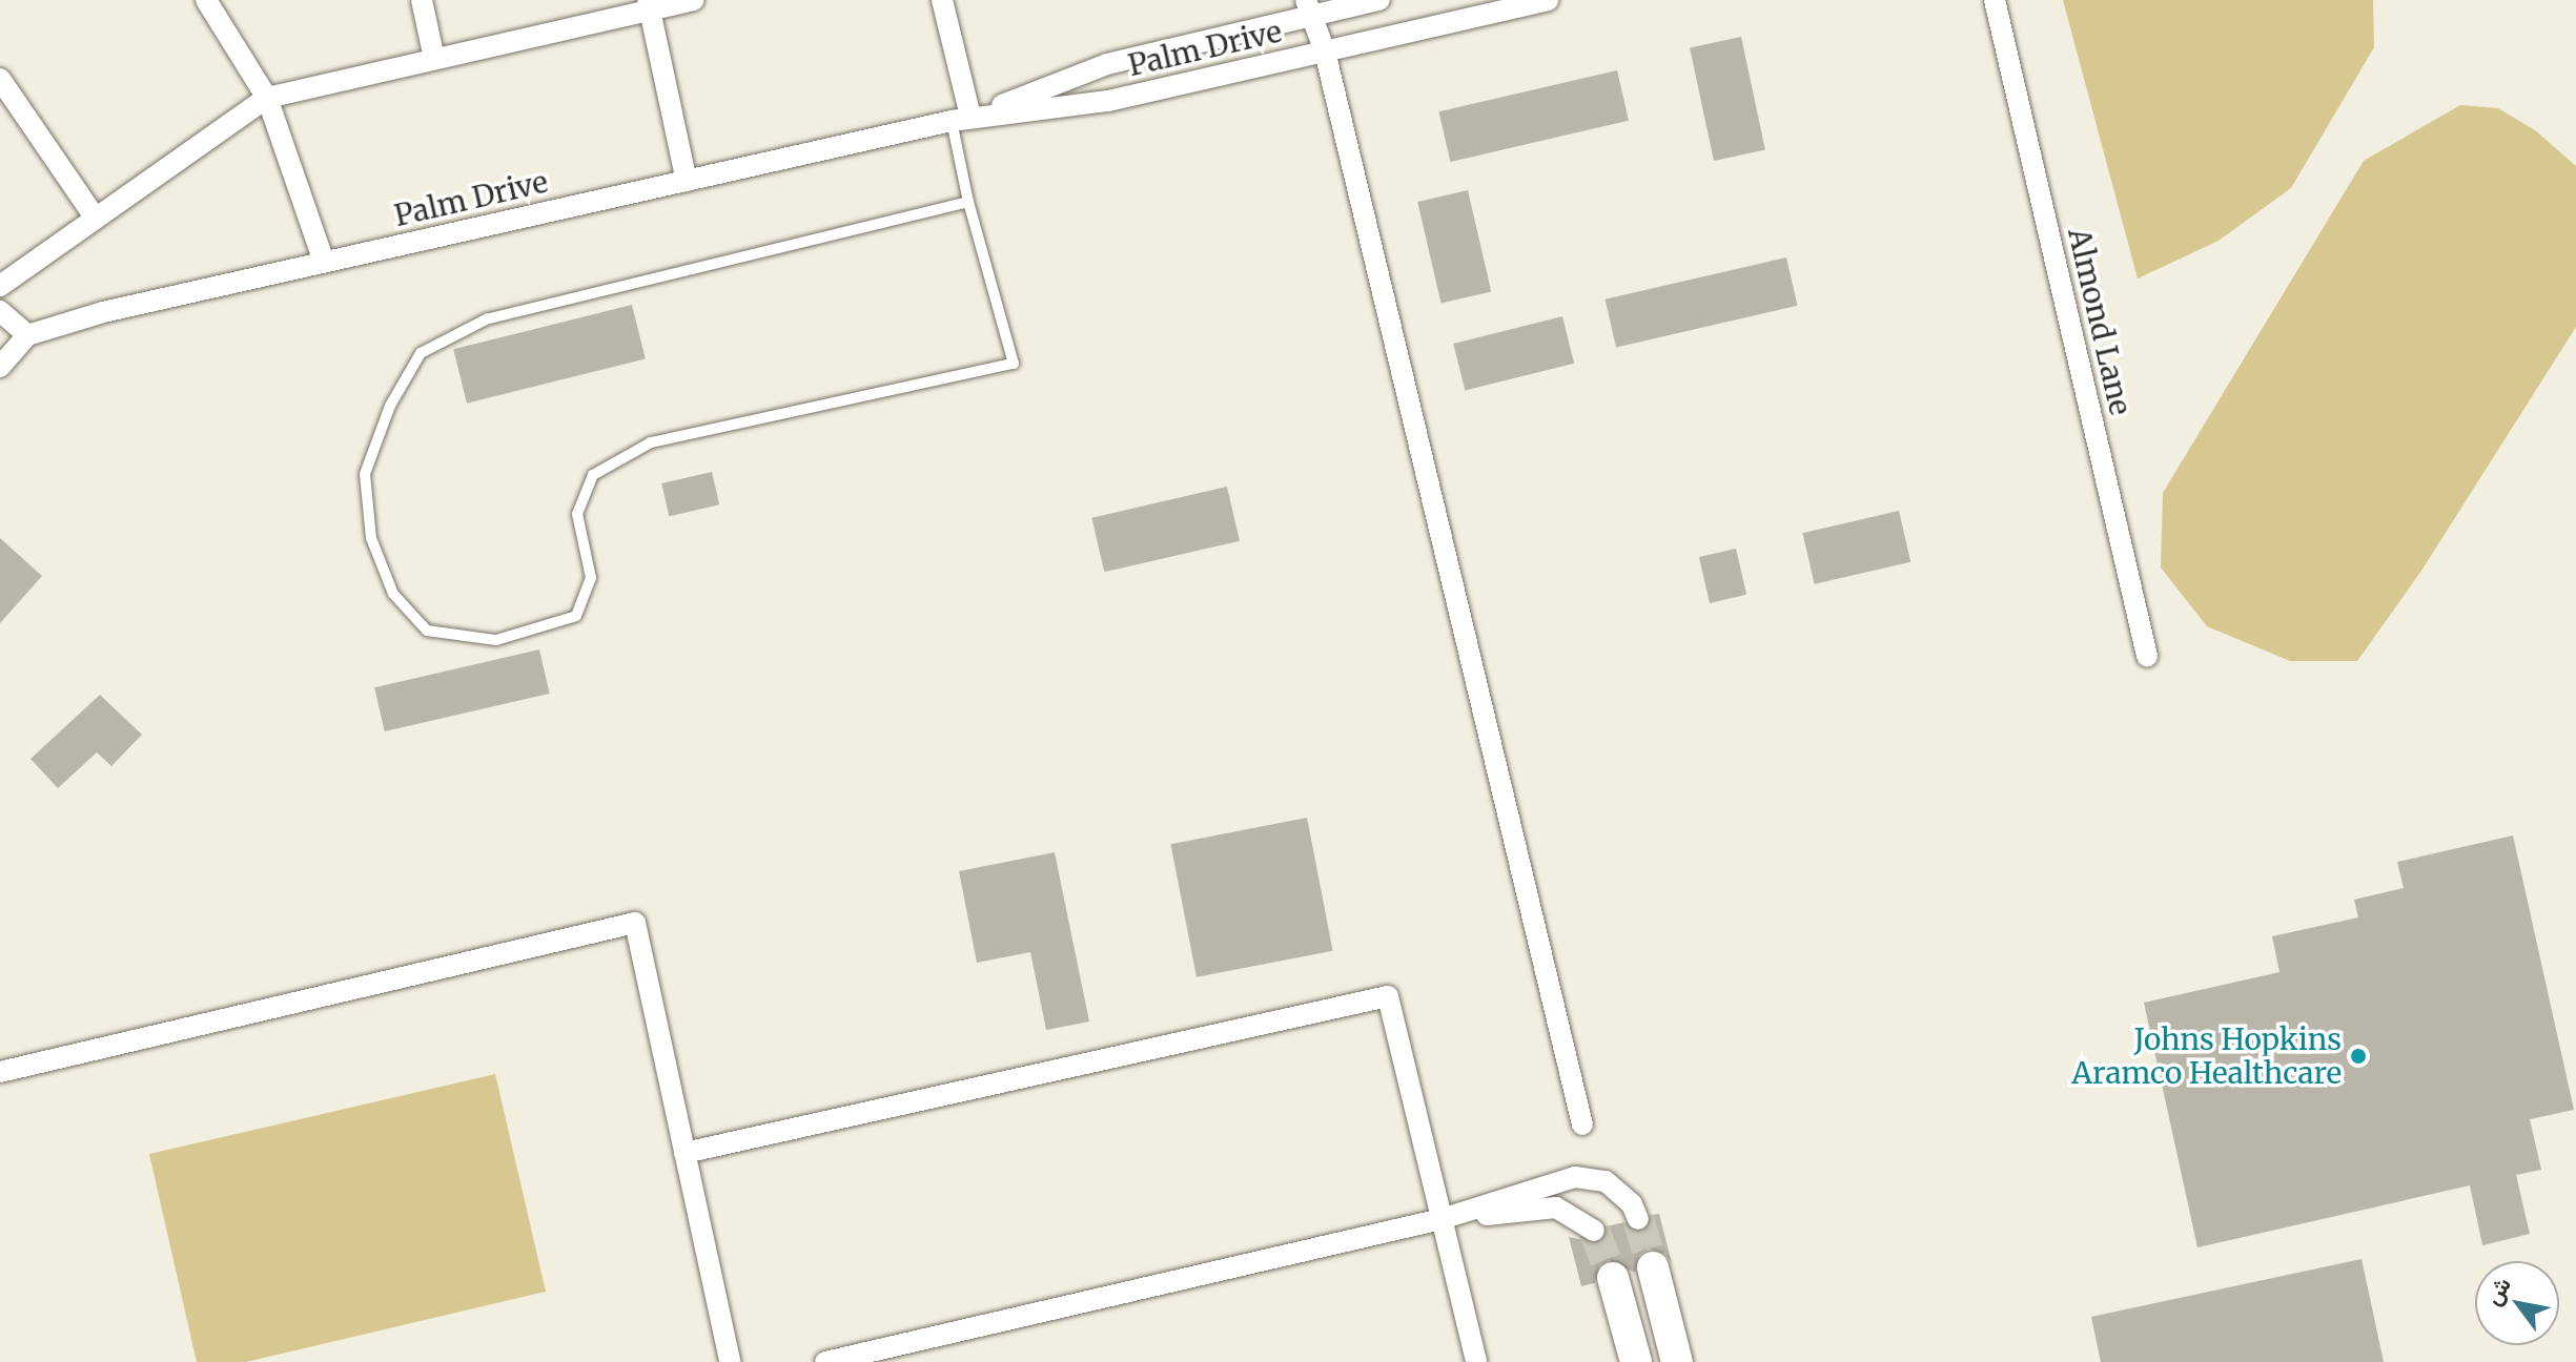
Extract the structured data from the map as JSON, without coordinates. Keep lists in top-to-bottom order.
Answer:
{
  "streets": {
    "street": ["Palm Drive", "Almond Lane"]
  },
  "places": ["Johns Hopkins Aramco Healthcare"],
  "north": "top left"
}
